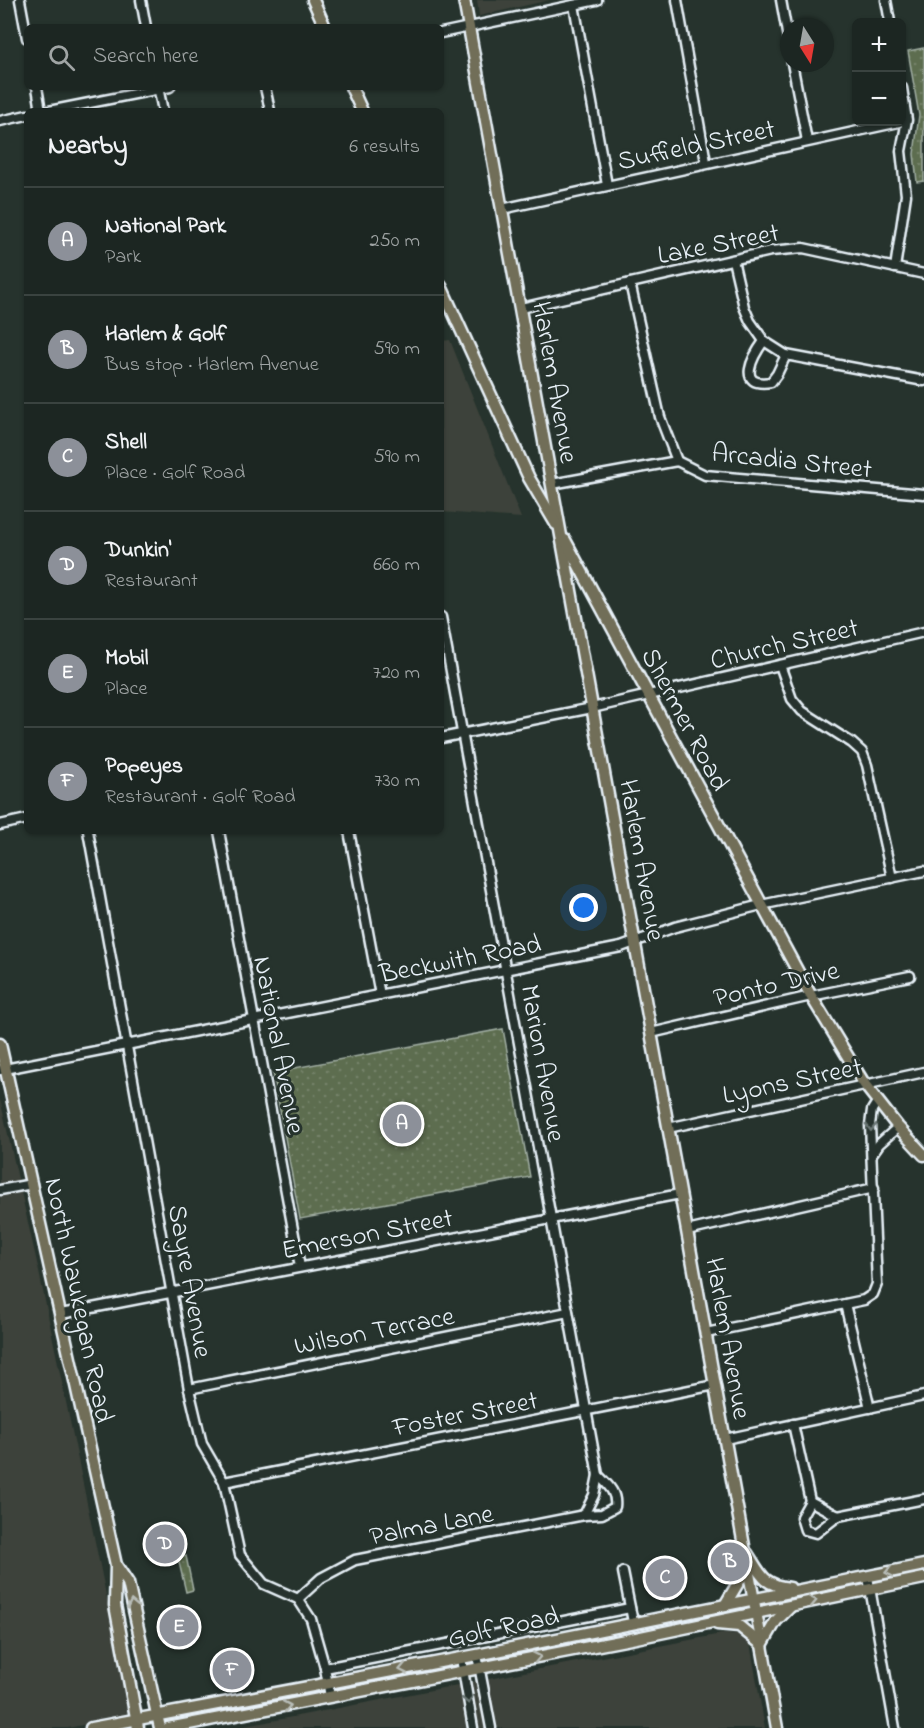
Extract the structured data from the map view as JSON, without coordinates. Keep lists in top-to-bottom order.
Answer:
{
  "streets": {
    "main road": [
      "Harlem Avenue",
      "Shermer Road",
      "North Waukegan Road",
      "Golf Road"
    ],
    "street": [
      "Suffield Street",
      "Lake Street",
      "Arcadia Street",
      "Church Street",
      "Beckwith Road",
      "Ponto Drive",
      "National Avenue",
      "Marion Avenue",
      "Lyons Street",
      "Emerson Street",
      "Sayre Avenue",
      "Wilson Terrace",
      "Foster Street",
      "Palma Lane"
    ]
  },
  "crossings": [
    ["Suffield Street", "Harlem Avenue"],
    ["Lake Street", "Harlem Avenue"],
    ["Harlem Avenue", "Arcadia Street"],
    ["Harlem Avenue", "Church Street"],
    ["Harlem Avenue", "Shermer Road"],
    ["Harlem Avenue", "Beckwith Road"],
    ["Harlem Avenue", "Ponto Drive"],
    ["Harlem Avenue", "Lyons Street"],
    ["Harlem Avenue", "Emerson Street"],
    ["Harlem Avenue", "Foster Street"],
    ["Harlem Avenue", "Golf Road"],
    ["Church Street", "Shermer Road"],
    ["Church Street", "Marion Avenue"],
    ["Shermer Road", "Beckwith Road"],
    ["Shermer Road", "Ponto Drive"],
    ["Shermer Road", "Lyons Street"],
    ["Beckwith Road", "National Avenue"],
    ["Beckwith Road", "Marion Avenue"],
    ["Beckwith Road", "Sayre Avenue"],
    ["Beckwith Road", "North Waukegan Road"],
    ["National Avenue", "Emerson Street"],
    ["Marion Avenue", "Emerson Street"],
    ["Marion Avenue", "Wilson Terrace"],
    ["Marion Avenue", "Foster Street"],
    ["Marion Avenue", "Palma Lane"],
    ["Emerson Street", "Sayre Avenue"],
    ["Emerson Street", "North Waukegan Road"],
    ["Sayre Avenue", "Wilson Terrace"],
    ["Sayre Avenue", "Foster Street"],
    ["Sayre Avenue", "Palma Lane"],
    ["North Waukegan Road", "Golf Road"]
  ],
  "north": "bottom",
  "page": {
    "map_buttons": ["+", "−"],
    "search": "Search here",
    "heading": ["Nearby", "6 results"],
    "list": [
      {
        "mark": "A",
        "name": "National Park",
        "note": "Park",
        "value": "250 m"
      },
      {
        "mark": "B",
        "name": "Harlem & Golf",
        "note": "Bus stop · Harlem Avenue",
        "value": "590 m"
      },
      {
        "mark": "C",
        "name": "Shell",
        "note": "Place · Golf Road",
        "value": "590 m"
      },
      {
        "mark": "D",
        "name": "Dunkin'",
        "note": "Restaurant",
        "value": "660 m"
      },
      {
        "mark": "E",
        "name": "Mobil",
        "note": "Place",
        "value": "720 m"
      },
      {
        "mark": "F",
        "name": "Popeyes",
        "note": "Restaurant · Golf Road",
        "value": "730 m"
      }
    ],
    "pins": [
      "A",
      "D",
      "B",
      "C",
      "E",
      "F"
    ]
  }
}
